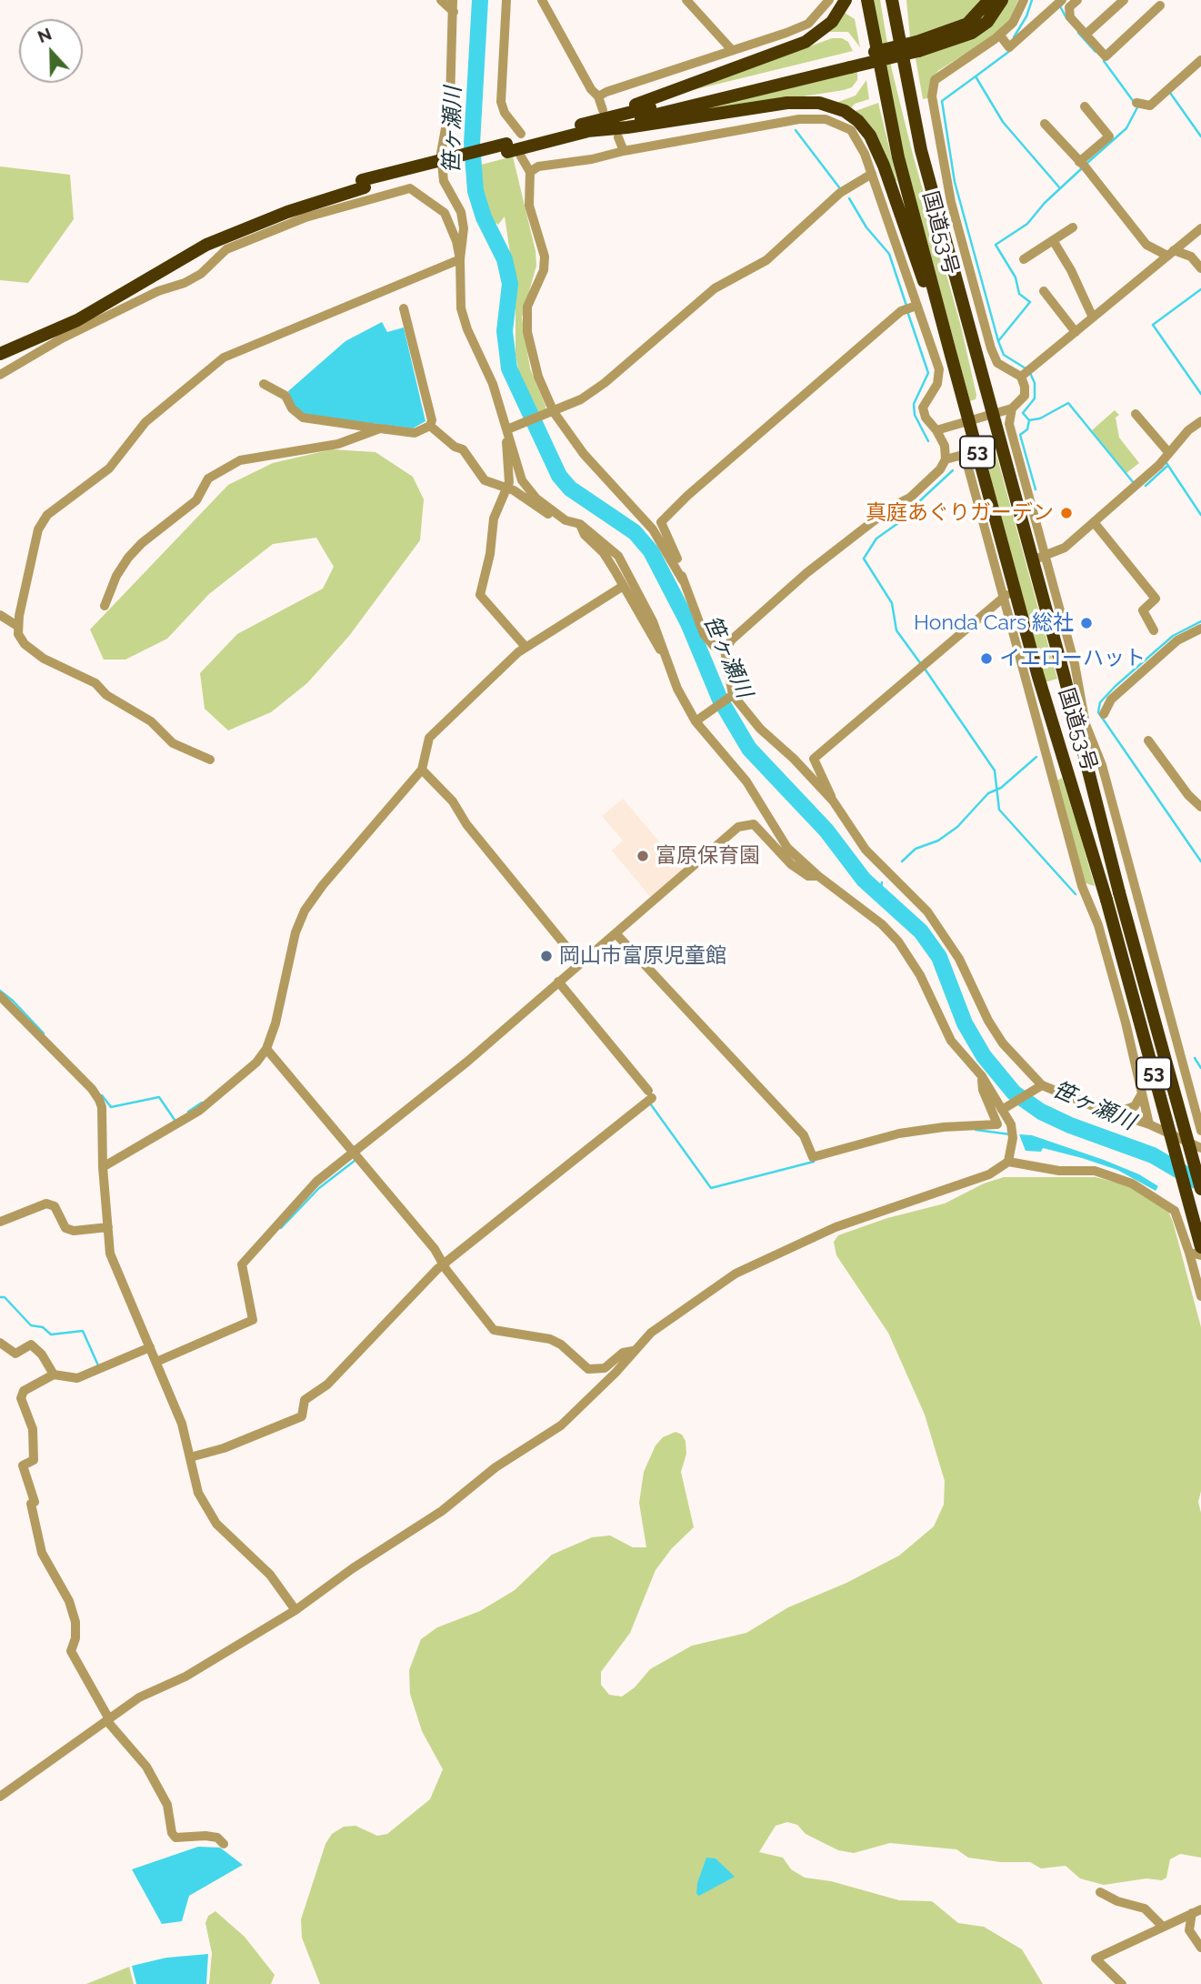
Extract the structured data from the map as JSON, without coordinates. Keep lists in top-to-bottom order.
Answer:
{
  "streets": {
    "highway": ["国道53号", "53"]
  },
  "water": ["笹ヶ瀬川"],
  "places": [
    "真庭あぐりガーデン",
    "Honda Cars 総社",
    "イエローハット",
    "富原保育園",
    "岡山市富原児童館"
  ],
  "north": "top"
}
